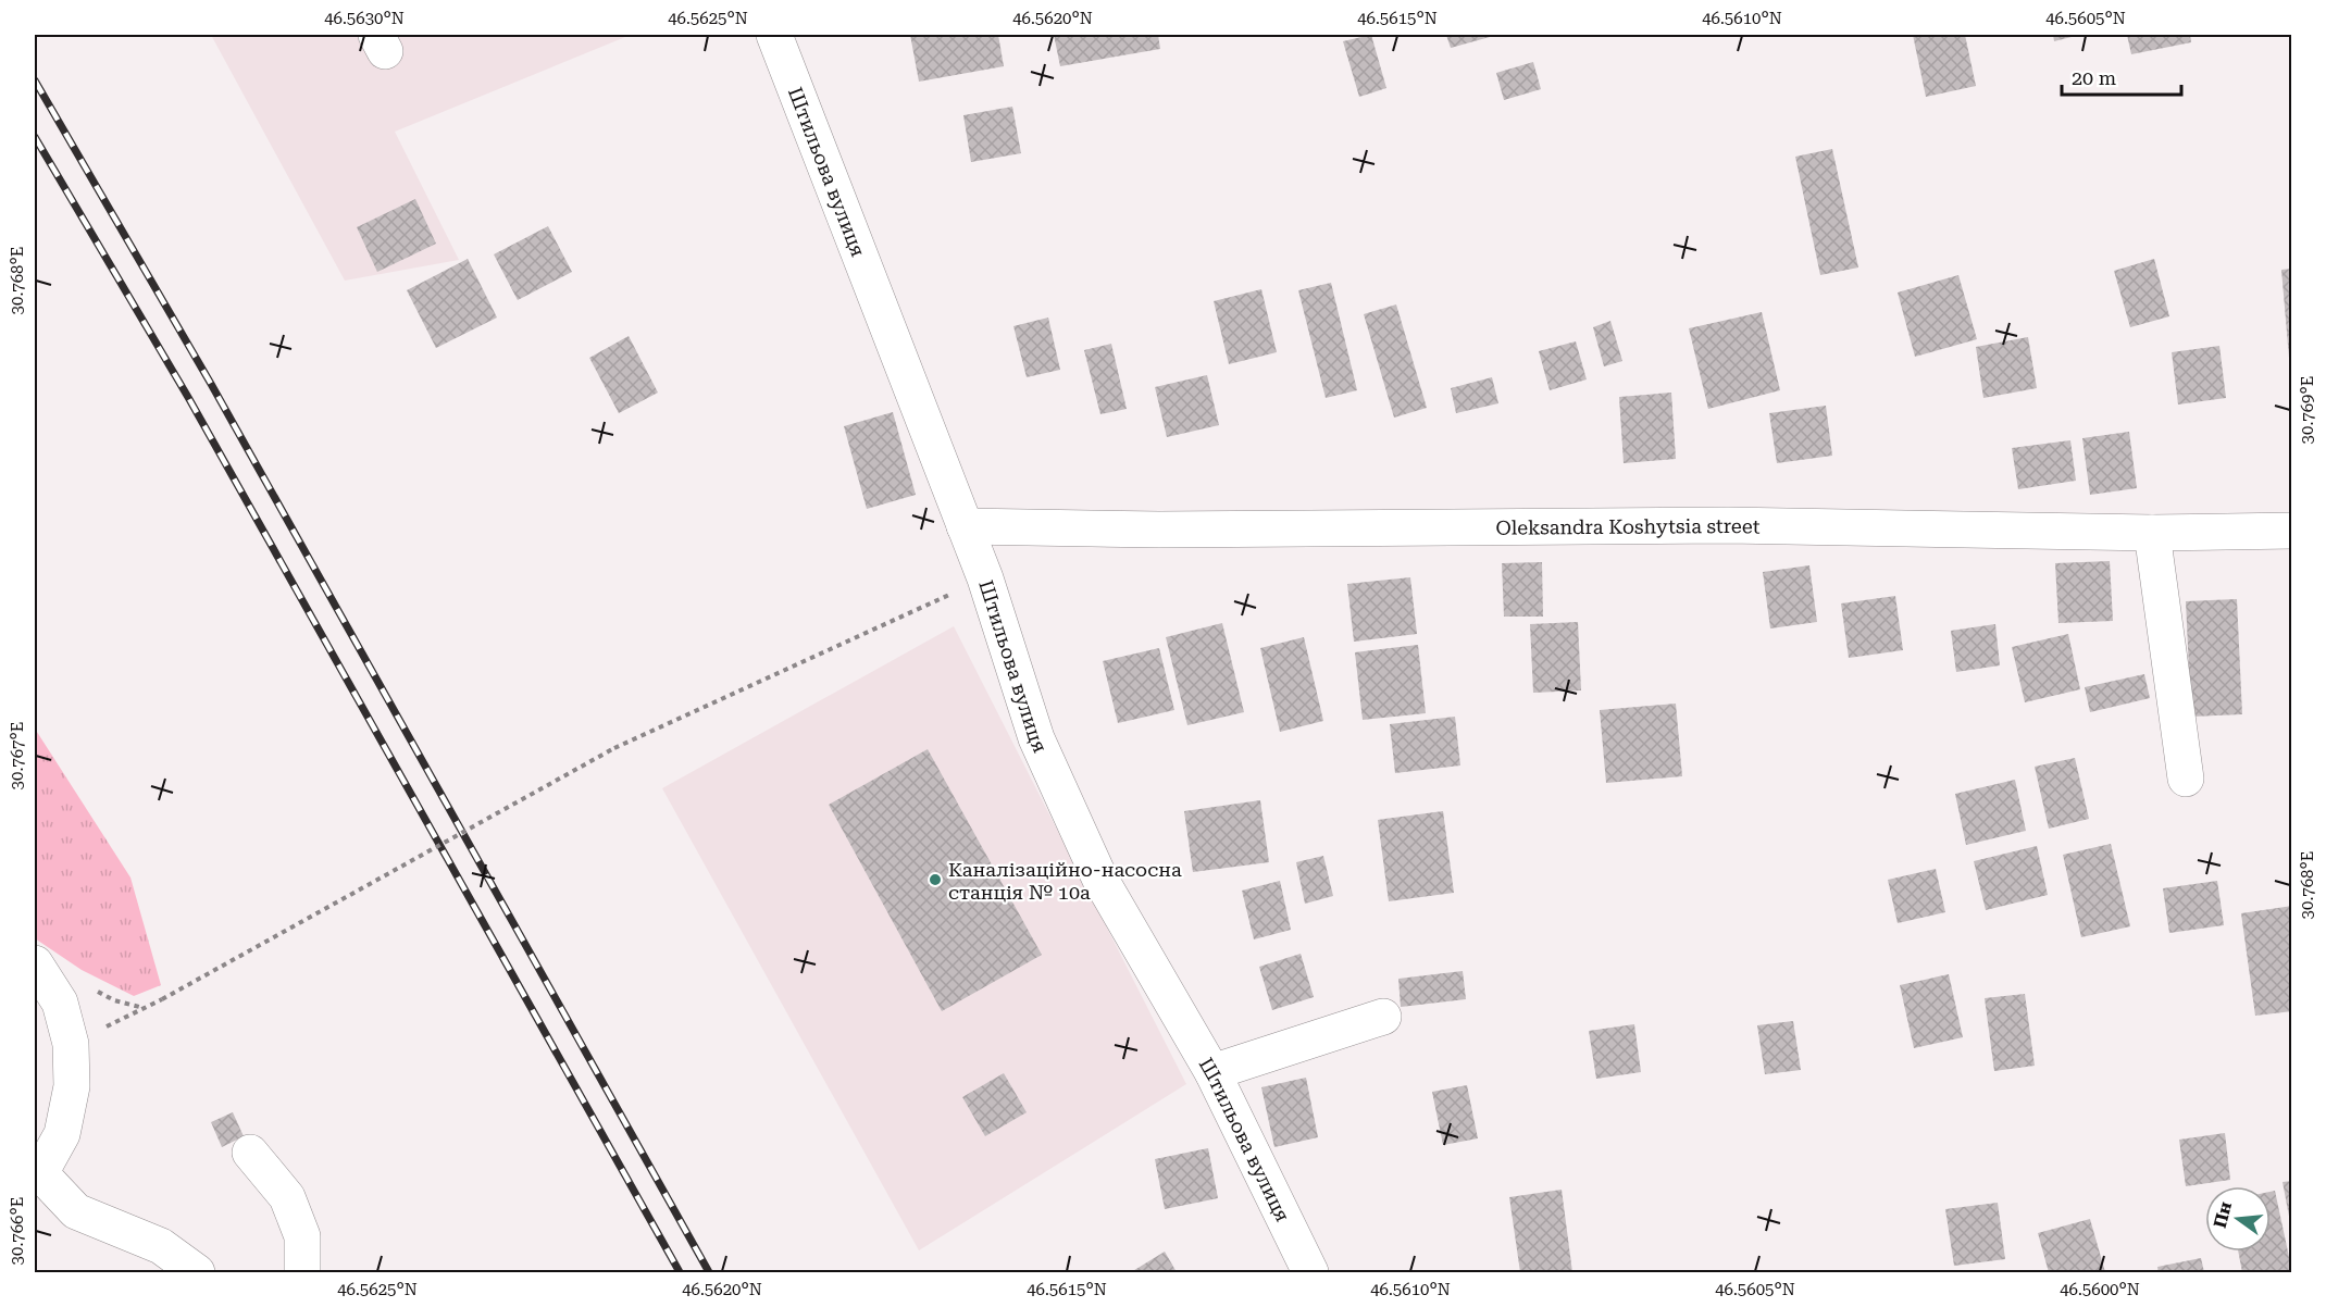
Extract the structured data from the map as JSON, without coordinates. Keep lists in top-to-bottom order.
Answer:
{
  "streets": {
    "street": ["Штильова вулиця", "Oleksandra Koshytsia street"]
  },
  "crossings": [
    ["Штильова вулиця", "Oleksandra Koshytsia street"]
  ],
  "places": ["Каналізаційно-насосна станція № 10а"],
  "scale_bar": "20 m",
  "north": "left",
  "coordinates": [
    "46.5630°N",
    "46.5625°N",
    "46.5620°N",
    "46.5615°N",
    "46.5610°N",
    "46.5605°N",
    "30.768°E",
    "30.769°E",
    "30.767°E",
    "30.766°E",
    "46.5600°N"
  ]
}
